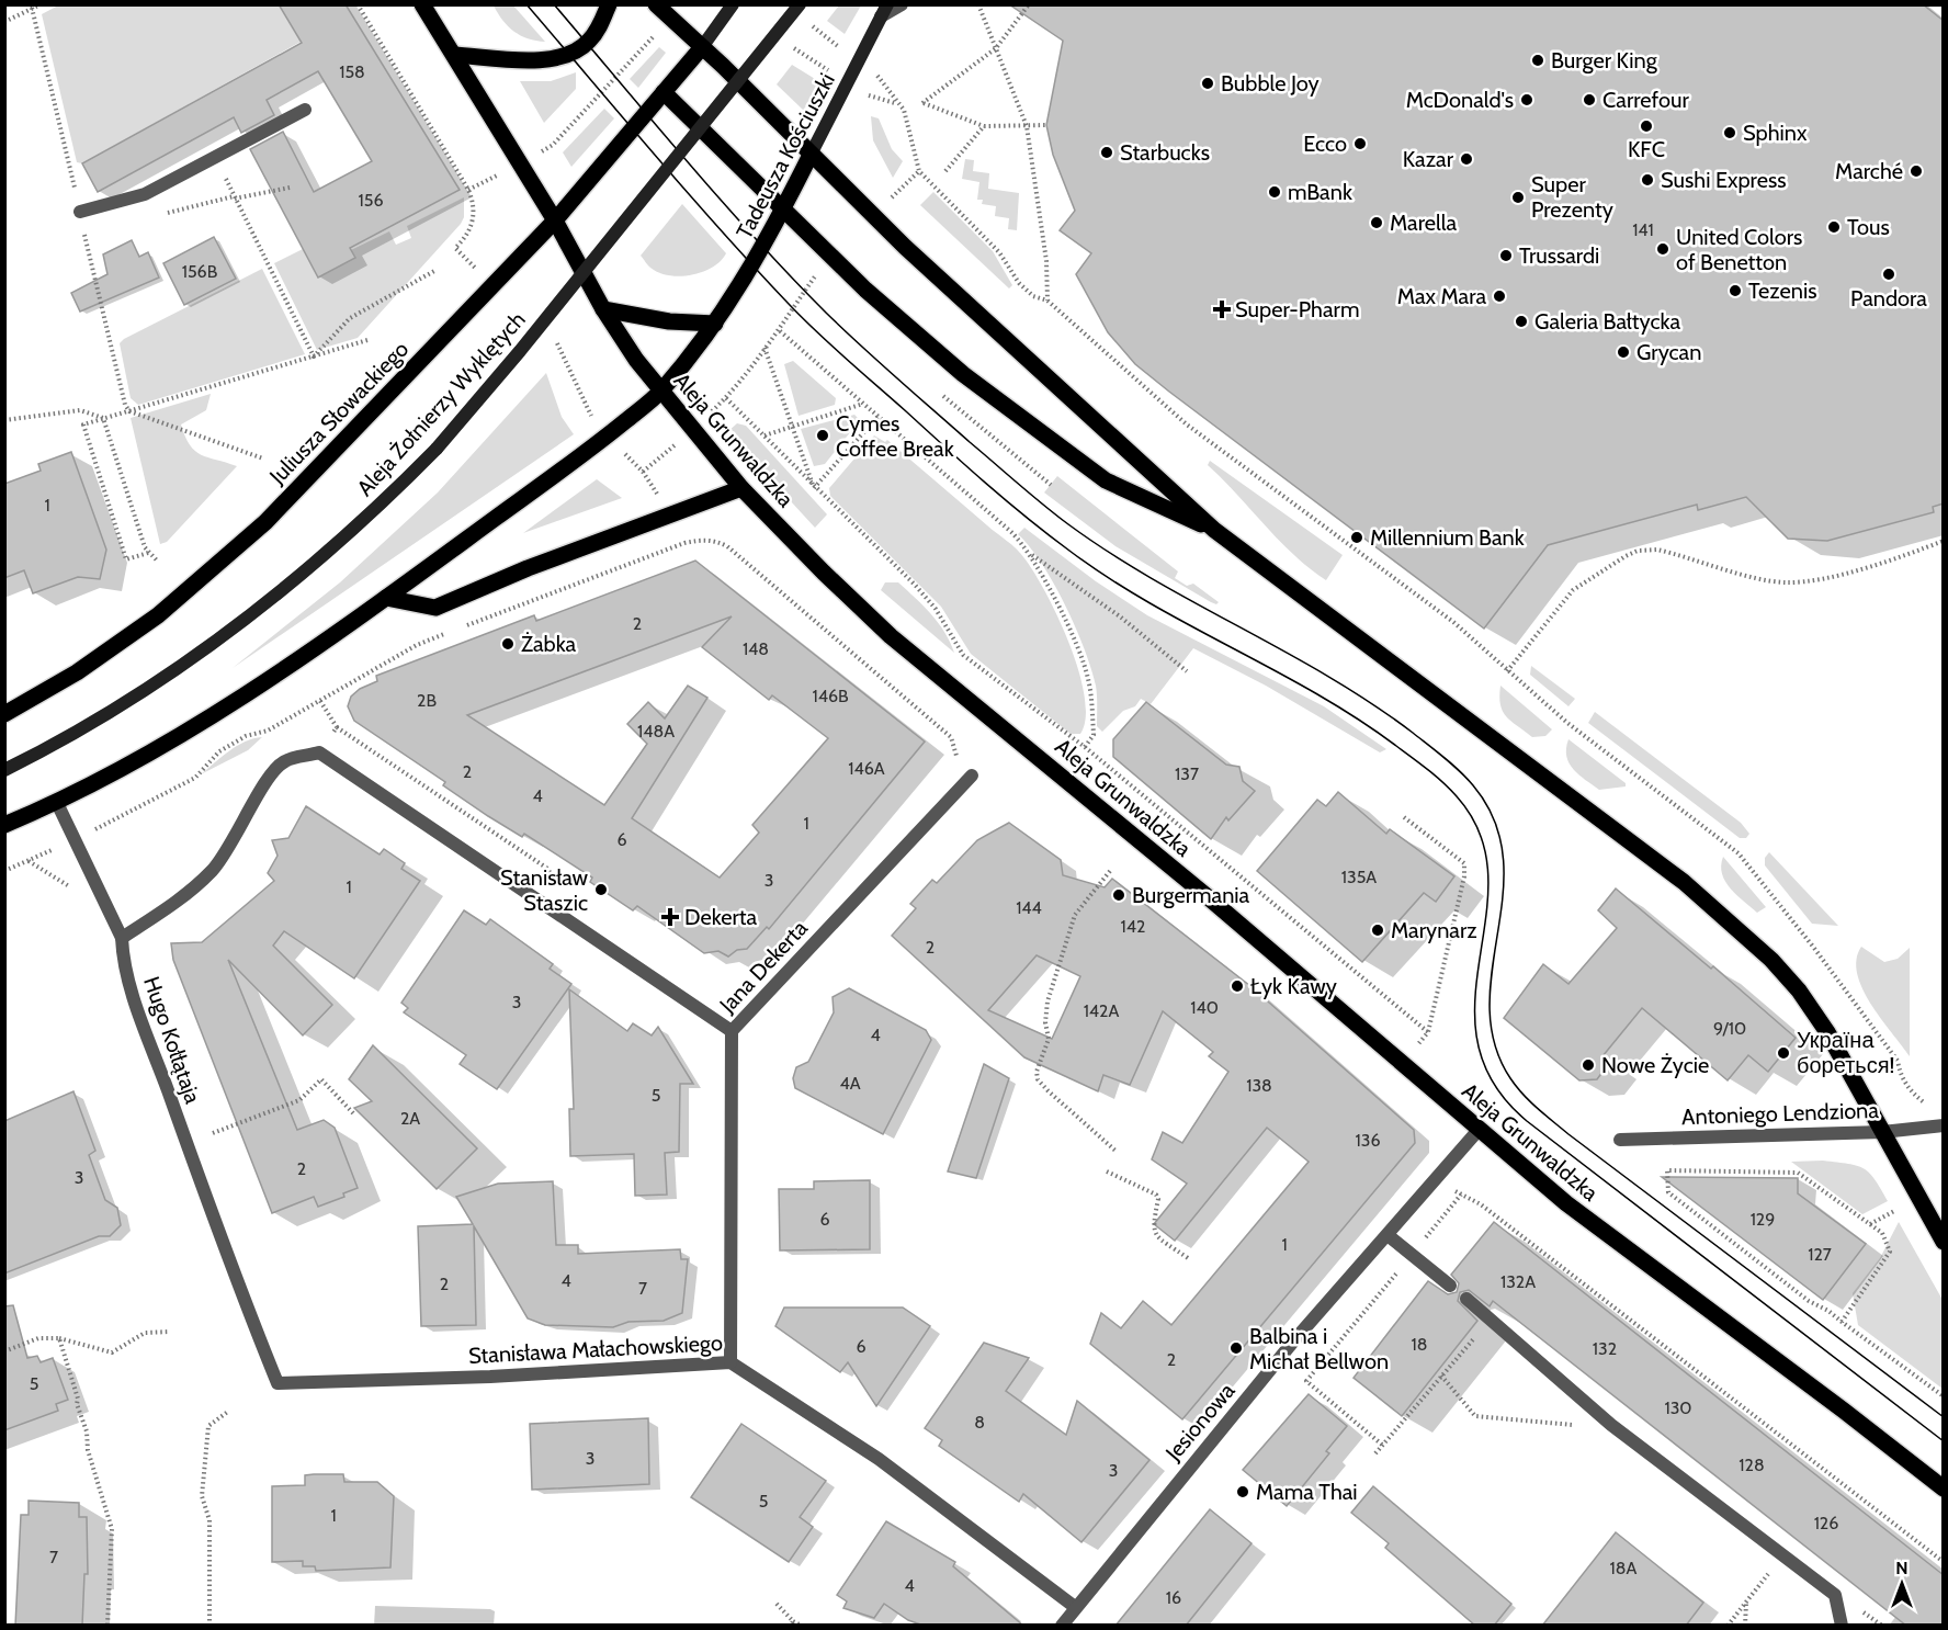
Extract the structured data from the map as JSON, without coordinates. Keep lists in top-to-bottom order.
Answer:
{
  "streets": {
    "main road": [
      "Tadeusza Kościuszki",
      "Aleja Żołnierzy Wyklętych",
      "Juliusza Słowackiego",
      "Aleja Grunwaldzka"
    ],
    "street": [
      "Jana Dekerta",
      "Hugo Kołłątaja",
      "Antoniego Lendziona",
      "Stanisława Małachowskiego",
      "Jesionowa"
    ]
  },
  "crossings": [
    ["Juliusza Słowackiego", "Aleja Grunwaldzka"],
    ["Aleja Grunwaldzka", "Jesionowa"],
    ["Jana Dekerta", "Stanisława Małachowskiego"],
    ["Hugo Kołłątaja", "Stanisława Małachowskiego"],
    ["Stanisława Małachowskiego", "Jesionowa"]
  ],
  "places": {
    "other": [
      "Burger King",
      "Bubble Joy",
      "McDonald's",
      "Carrefour",
      "KFC",
      "Sphinx",
      "Ecco",
      "Starbucks",
      "Kazar",
      "Marché",
      "Sushi Express",
      "mBank",
      "Super Prezenty",
      "Marella",
      "Tous",
      "United Colors of Benetton",
      "Trussardi",
      "Pandora",
      "Tezenis",
      "Max Mara",
      "Galeria Bałtycka",
      "Grycan",
      "Cymes Coffee Break",
      "Millennium Bank",
      "Żabka",
      "Stanisław Staszic",
      "Burgermania",
      "Marynarz",
      "Łyk Kawy",
      "Україна бореться!",
      "Nowe Życie",
      "Balbina i Michał Bellwon",
      "Mama Thai"
    ],
    "health": ["Super-Pharm", "Dekerta"]
  },
  "house_numbers": [
    "158",
    "156",
    "141",
    "156B",
    "1",
    "2",
    "148",
    "146B",
    "2B",
    "148A",
    "146A",
    "2",
    "137",
    "4",
    "1",
    "6",
    "135A",
    "3",
    "1",
    "144",
    "142",
    "2",
    "3",
    "140",
    "142A",
    "9/10",
    "4",
    "4A",
    "138",
    "5",
    "2A",
    "136",
    "2",
    "3",
    "6",
    "129",
    "1",
    "127",
    "4",
    "132A",
    "2",
    "7",
    "18",
    "6",
    "132",
    "2",
    "5",
    "130",
    "8",
    "3",
    "128",
    "3",
    "5",
    "1",
    "126",
    "7",
    "18A",
    "4",
    "16"
  ],
  "north": "top"
}
